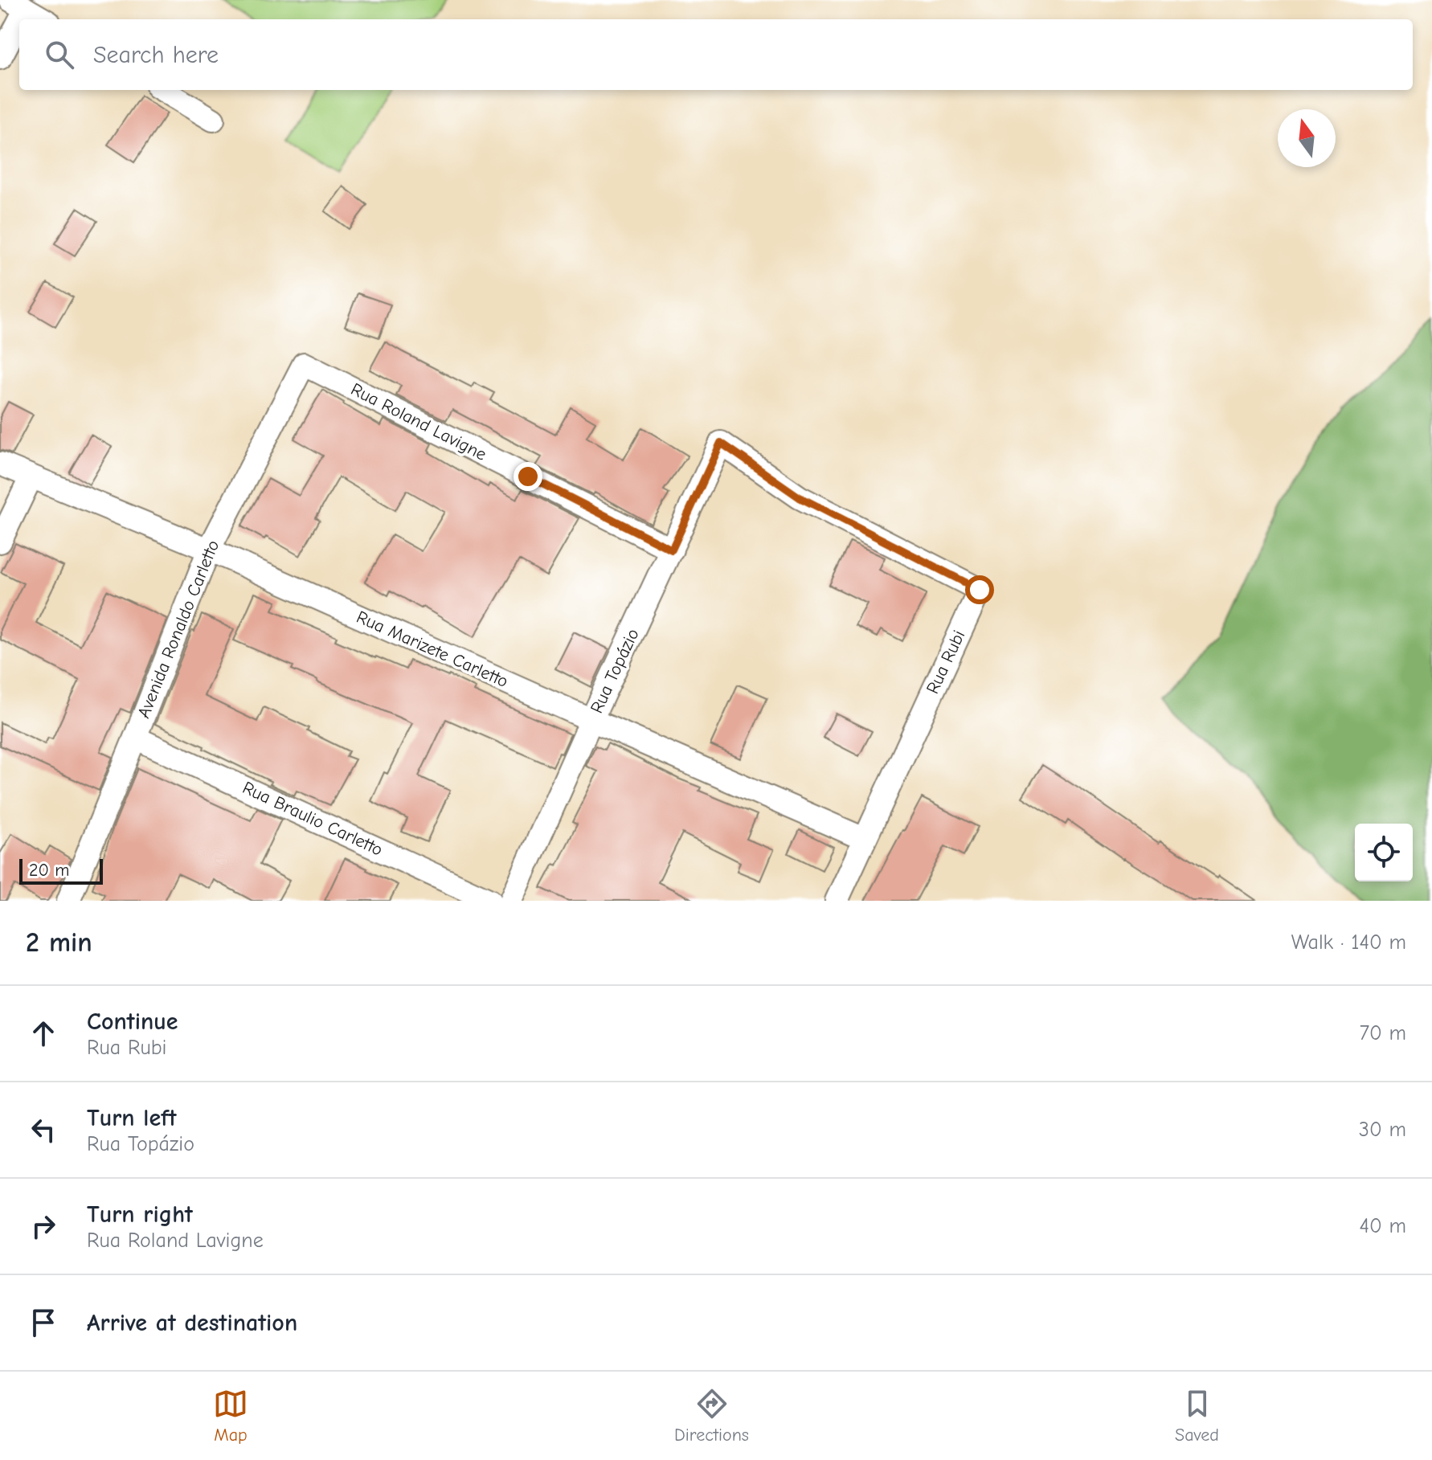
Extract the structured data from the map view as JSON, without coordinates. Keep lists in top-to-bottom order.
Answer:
{
  "streets": {
    "street": [
      "Rua Roland Lavigne",
      "Avenida Ronaldo Carletto",
      "Rua Marizete Carletto",
      "Rua Rubi",
      "Rua Topázio",
      "Rua Braulio Carletto"
    ]
  },
  "crossings": [
    ["Rua Roland Lavigne", "Avenida Ronaldo Carletto"],
    ["Rua Roland Lavigne", "Rua Topázio"],
    ["Avenida Ronaldo Carletto", "Rua Marizete Carletto"],
    ["Avenida Ronaldo Carletto", "Rua Braulio Carletto"],
    ["Rua Marizete Carletto", "Rua Rubi"],
    ["Rua Marizete Carletto", "Rua Topázio"],
    ["Rua Rubi", "Rua Topázio"]
  ],
  "scale_bar": "20 m",
  "north": "top",
  "page": {
    "search": "Search here",
    "scale": "20 m",
    "heading": ["2 min", "Walk · 140 m"],
    "list": [
      ["Continue", "Rua Rubi", "70 m"],
      ["Turn left", "Rua Topázio", "30 m"],
      ["Turn right", "Rua Roland Lavigne", "40 m"],
      "Arrive at destination"
    ],
    "nav": ["Map", "Directions", "Saved"]
  }
}
